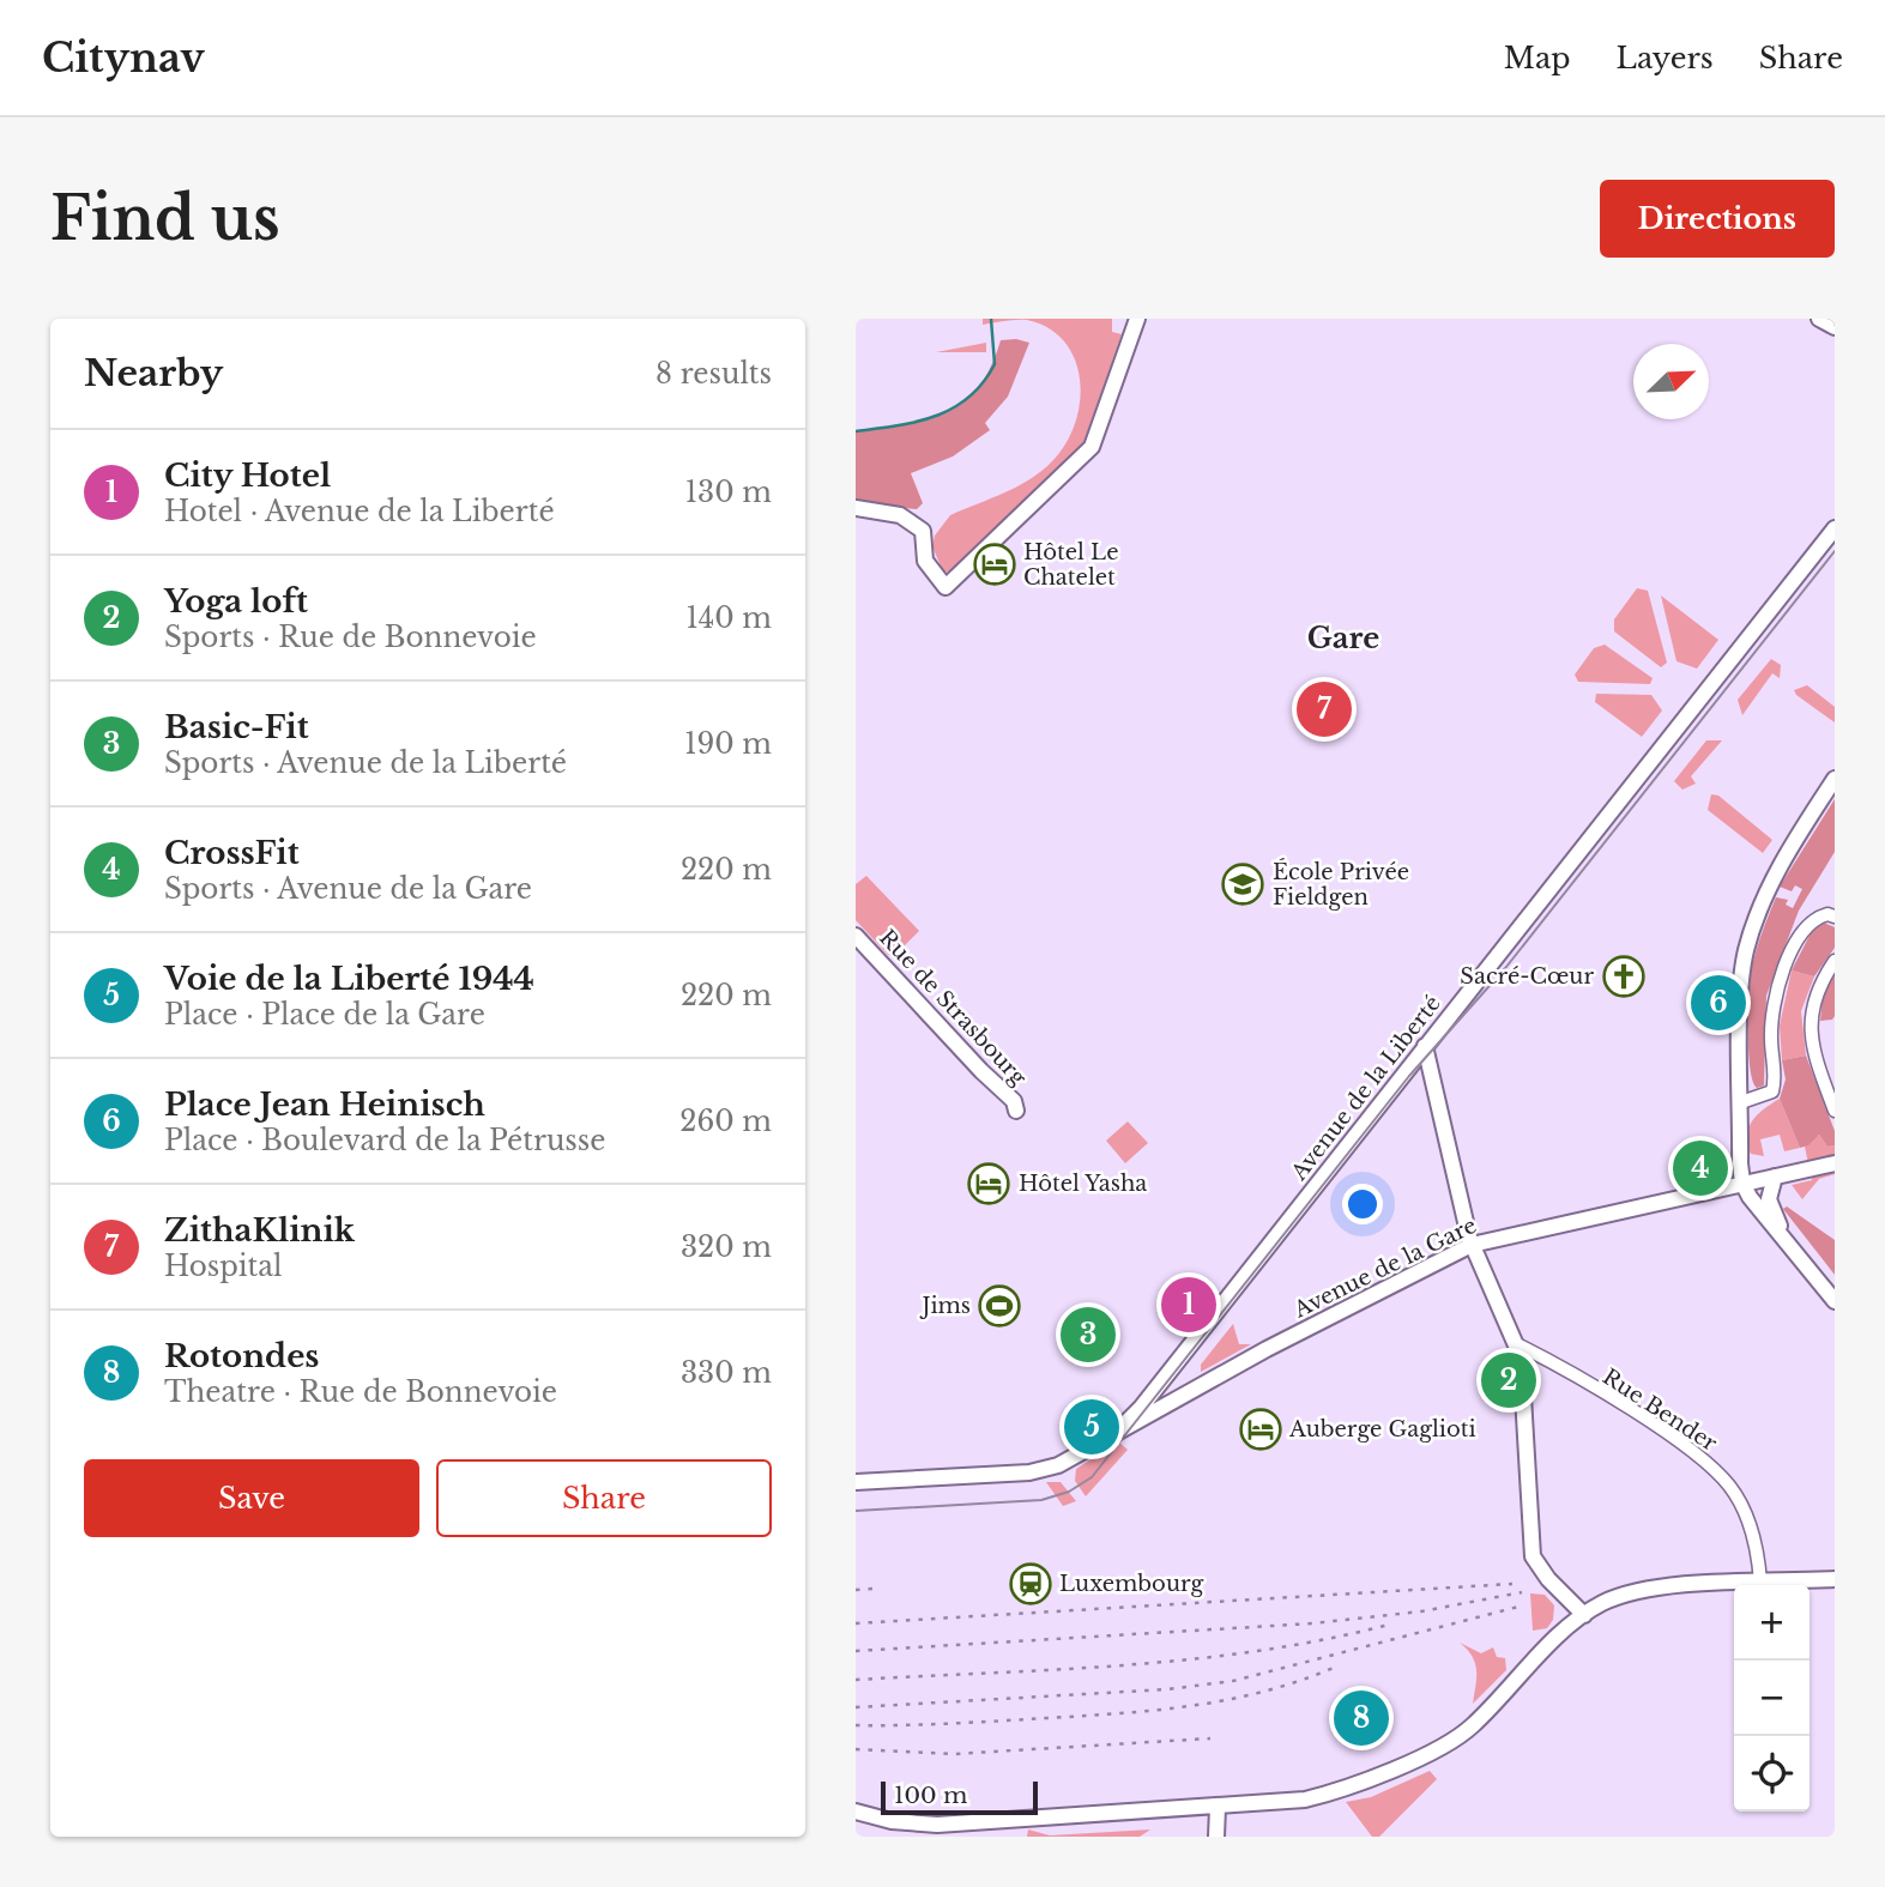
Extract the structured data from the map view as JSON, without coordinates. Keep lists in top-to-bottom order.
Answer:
{
  "streets": {
    "main road": ["Rue de Strasbourg", "Avenue de la Liberté", "Avenue de la Gare"],
    "street": ["Rue Bender"]
  },
  "crossings": [
    ["Avenue de la Liberté", "Avenue de la Gare"]
  ],
  "districts": ["Gare"],
  "places": {
    "hotel": ["Hôtel Le Chatelet", "Hôtel Yasha", "Auberge Gaglioti"],
    "school or university": ["École Privée Fieldgen"],
    "church": ["Sacré-Cœur"],
    "sports": ["Jims"],
    "station": ["Luxembourg"]
  },
  "scale_bar": "100 m",
  "north": "top right",
  "page": {
    "header": "Citynav",
    "nav": ["Map", "Layers", "Share"],
    "buttons": [
      "Directions",
      ["Save", "Share"]
    ],
    "title": "Find us",
    "heading": ["Nearby", "8 results"],
    "list": [
      {
        "mark": "1",
        "name": "City Hotel",
        "note": "Hotel · Avenue de la Liberté",
        "value": "130 m"
      },
      {
        "mark": "2",
        "name": "Yoga loft",
        "note": "Sports · Rue de Bonnevoie",
        "value": "140 m"
      },
      {
        "mark": "3",
        "name": "Basic-Fit",
        "note": "Sports · Avenue de la Liberté",
        "value": "190 m"
      },
      {
        "mark": "4",
        "name": "CrossFit",
        "note": "Sports · Avenue de la Gare",
        "value": "220 m"
      },
      {
        "mark": "5",
        "name": "Voie de la Liberté 1944",
        "note": "Place · Place de la Gare",
        "value": "220 m"
      },
      {
        "mark": "6",
        "name": "Place Jean Heinisch",
        "note": "Place · Boulevard de la Pétrusse",
        "value": "260 m"
      },
      {
        "mark": "7",
        "name": "ZithaKlinik",
        "note": "Hospital",
        "value": "320 m"
      },
      {
        "mark": "8",
        "name": "Rotondes",
        "note": "Theatre · Rue de Bonnevoie",
        "value": "330 m"
      }
    ],
    "pins": [
      "7",
      "6",
      "4",
      "1",
      "3",
      "2",
      "5",
      "8"
    ],
    "map_buttons": ["+", "−"],
    "scale": "100 m"
  }
}
